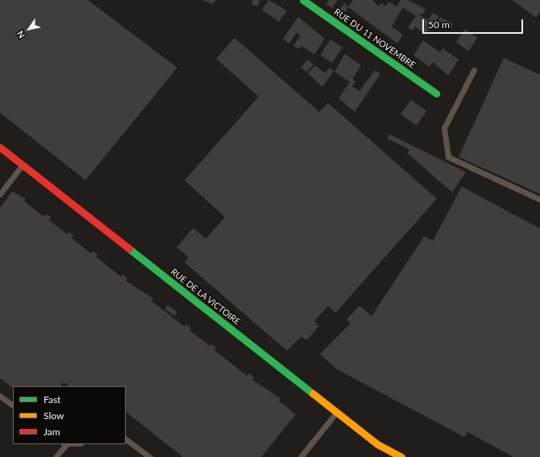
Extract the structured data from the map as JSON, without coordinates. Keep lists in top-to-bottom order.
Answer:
{
  "streets": {
    "street": ["RUE DU 11 NOVEMBRE", "RUE DE LA VICTOIRE"]
  },
  "legend": ["Fast", "Slow", "Jam"],
  "scale_bar": "50 m",
  "north": "bottom left"
}
